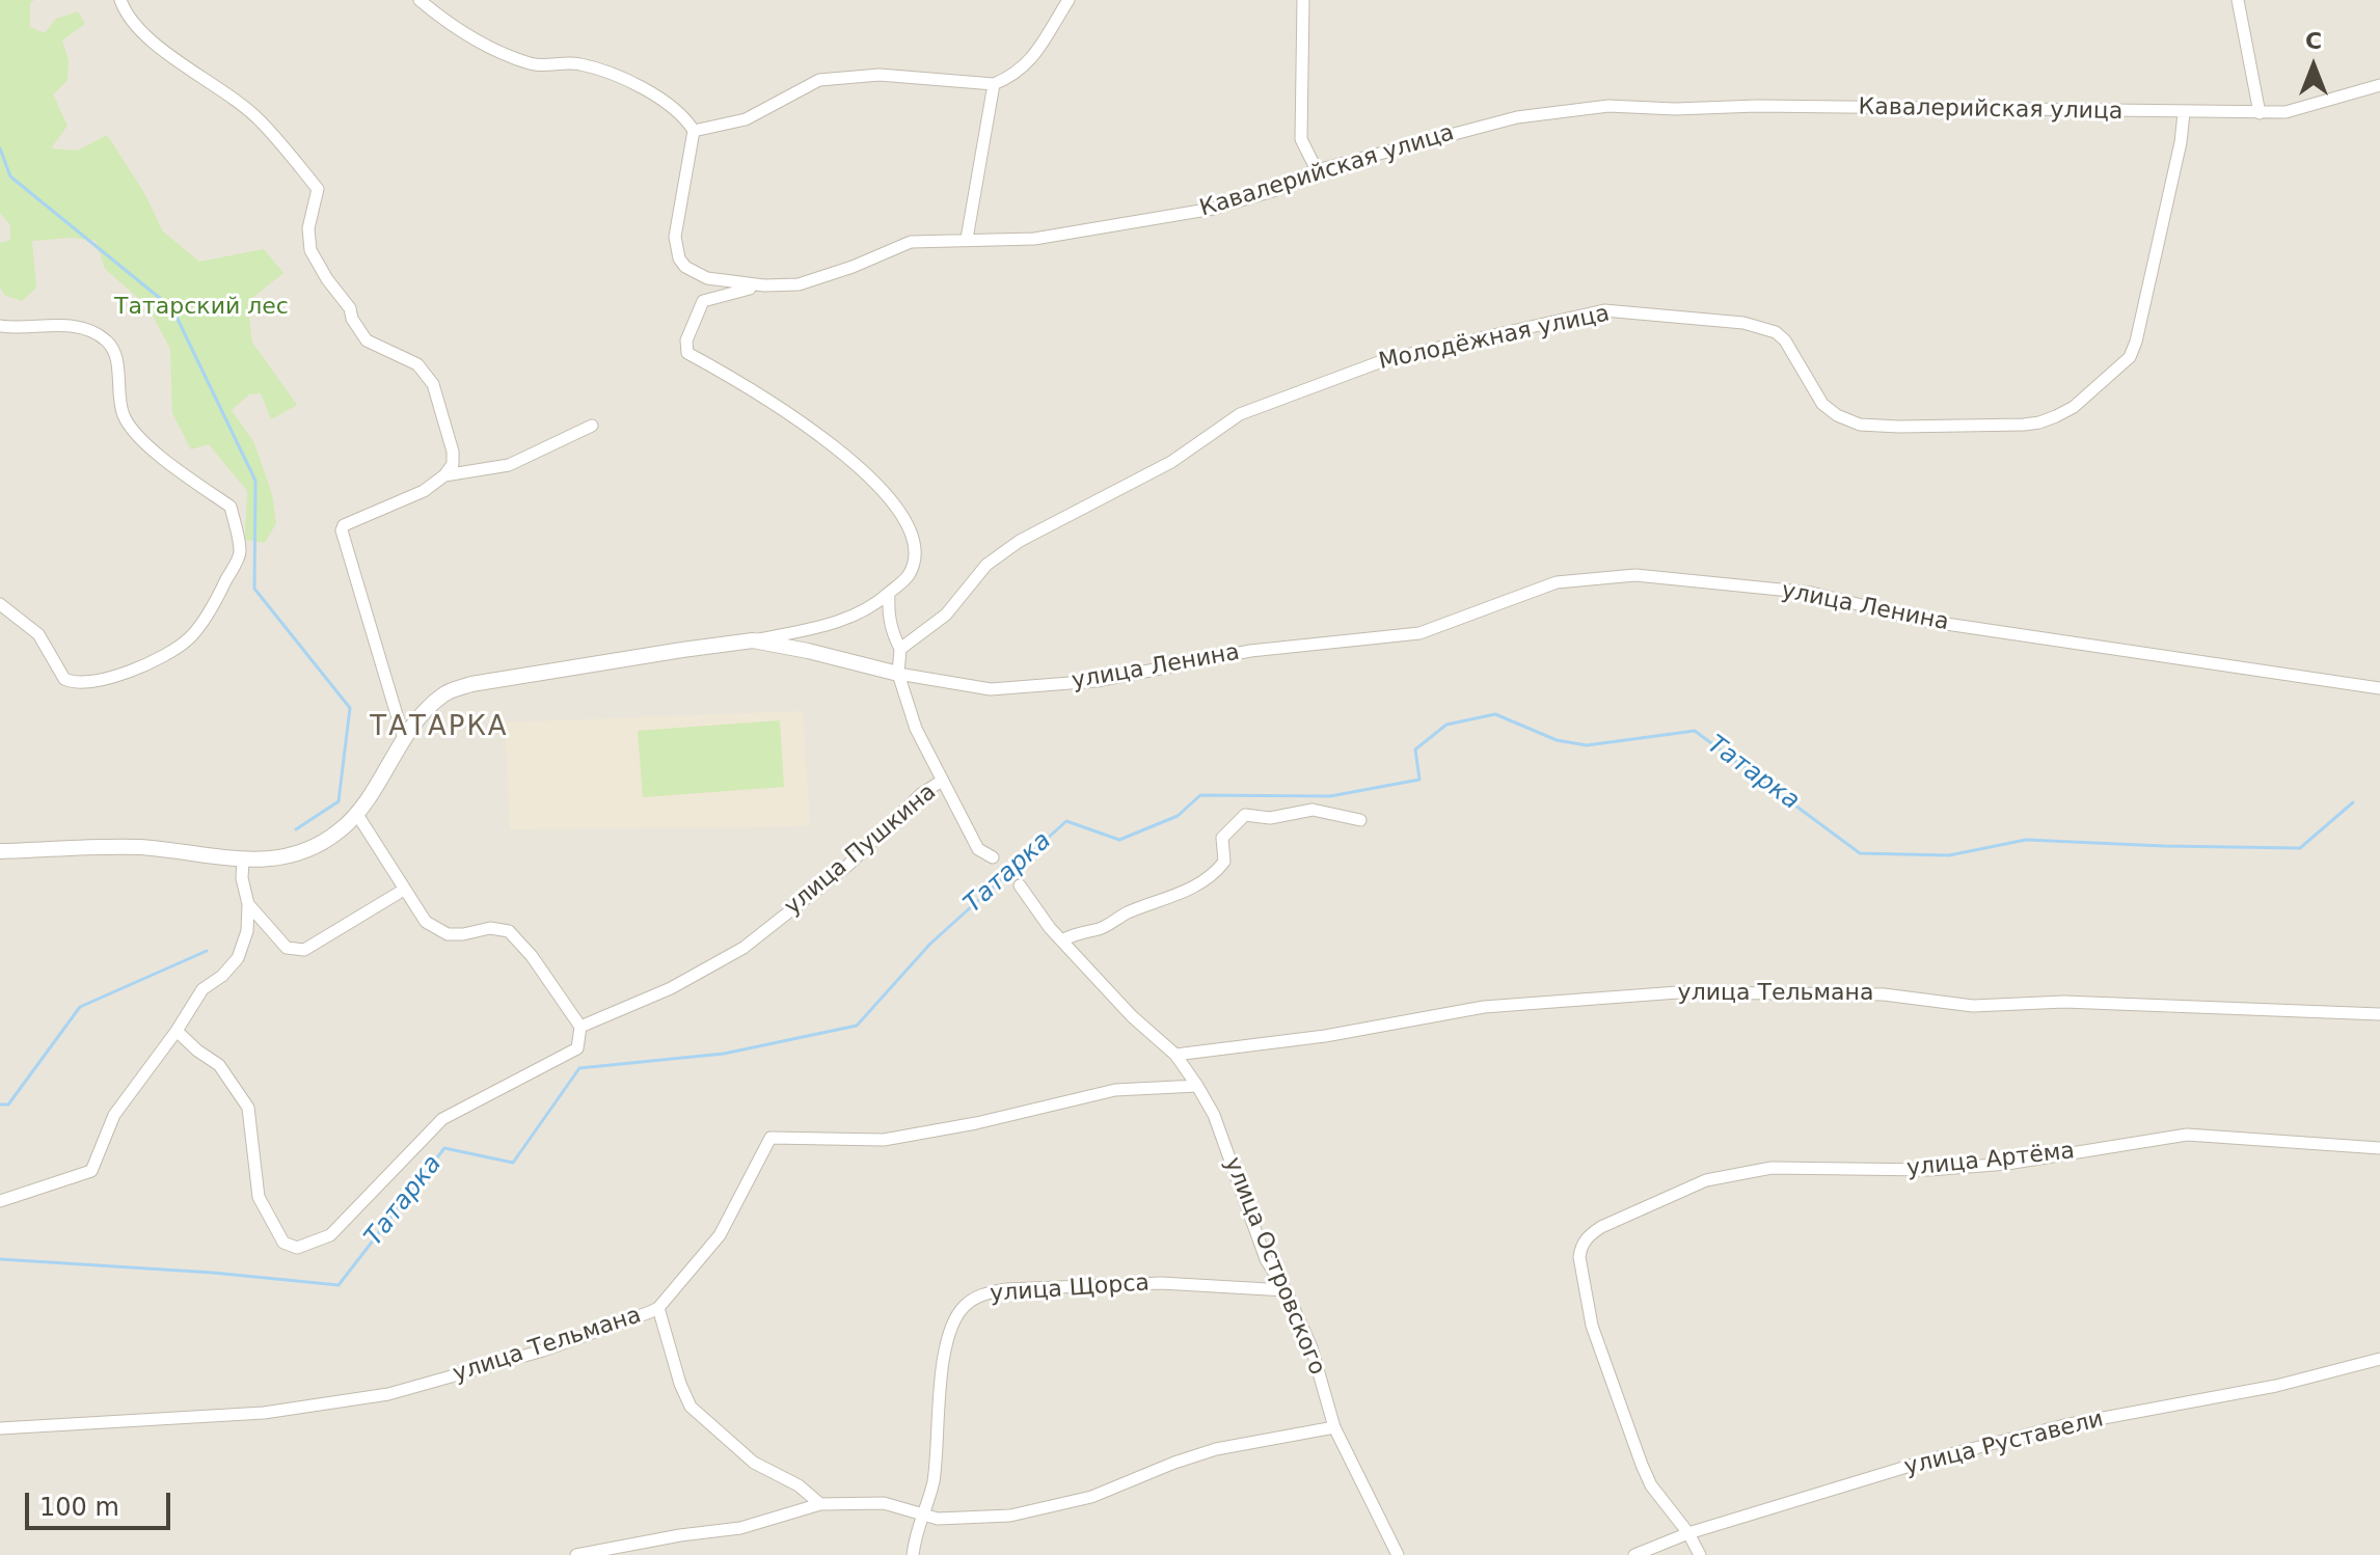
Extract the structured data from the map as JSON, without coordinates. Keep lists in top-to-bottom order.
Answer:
{
  "streets": {
    "street": [
      "Кавалерийская улица",
      "Молодёжная улица",
      "улица Ленина",
      "улица Пушкина",
      "улица Тельмана",
      "улица Артёма",
      "улица Островского",
      "улица Щорса",
      "улица Руставели"
    ]
  },
  "crossings": [
    ["Кавалерийская улица", "Молодёжная улица"],
    ["улица Тельмана", "улица Островского"],
    ["улица Артёма", "улица Руставели"],
    ["улица Островского", "улица Щорса"]
  ],
  "districts": ["ТАТАРКА"],
  "water": ["Татарка"],
  "parks": ["Татарский лес"],
  "scale_bar": "100 m",
  "north": "top"
}
